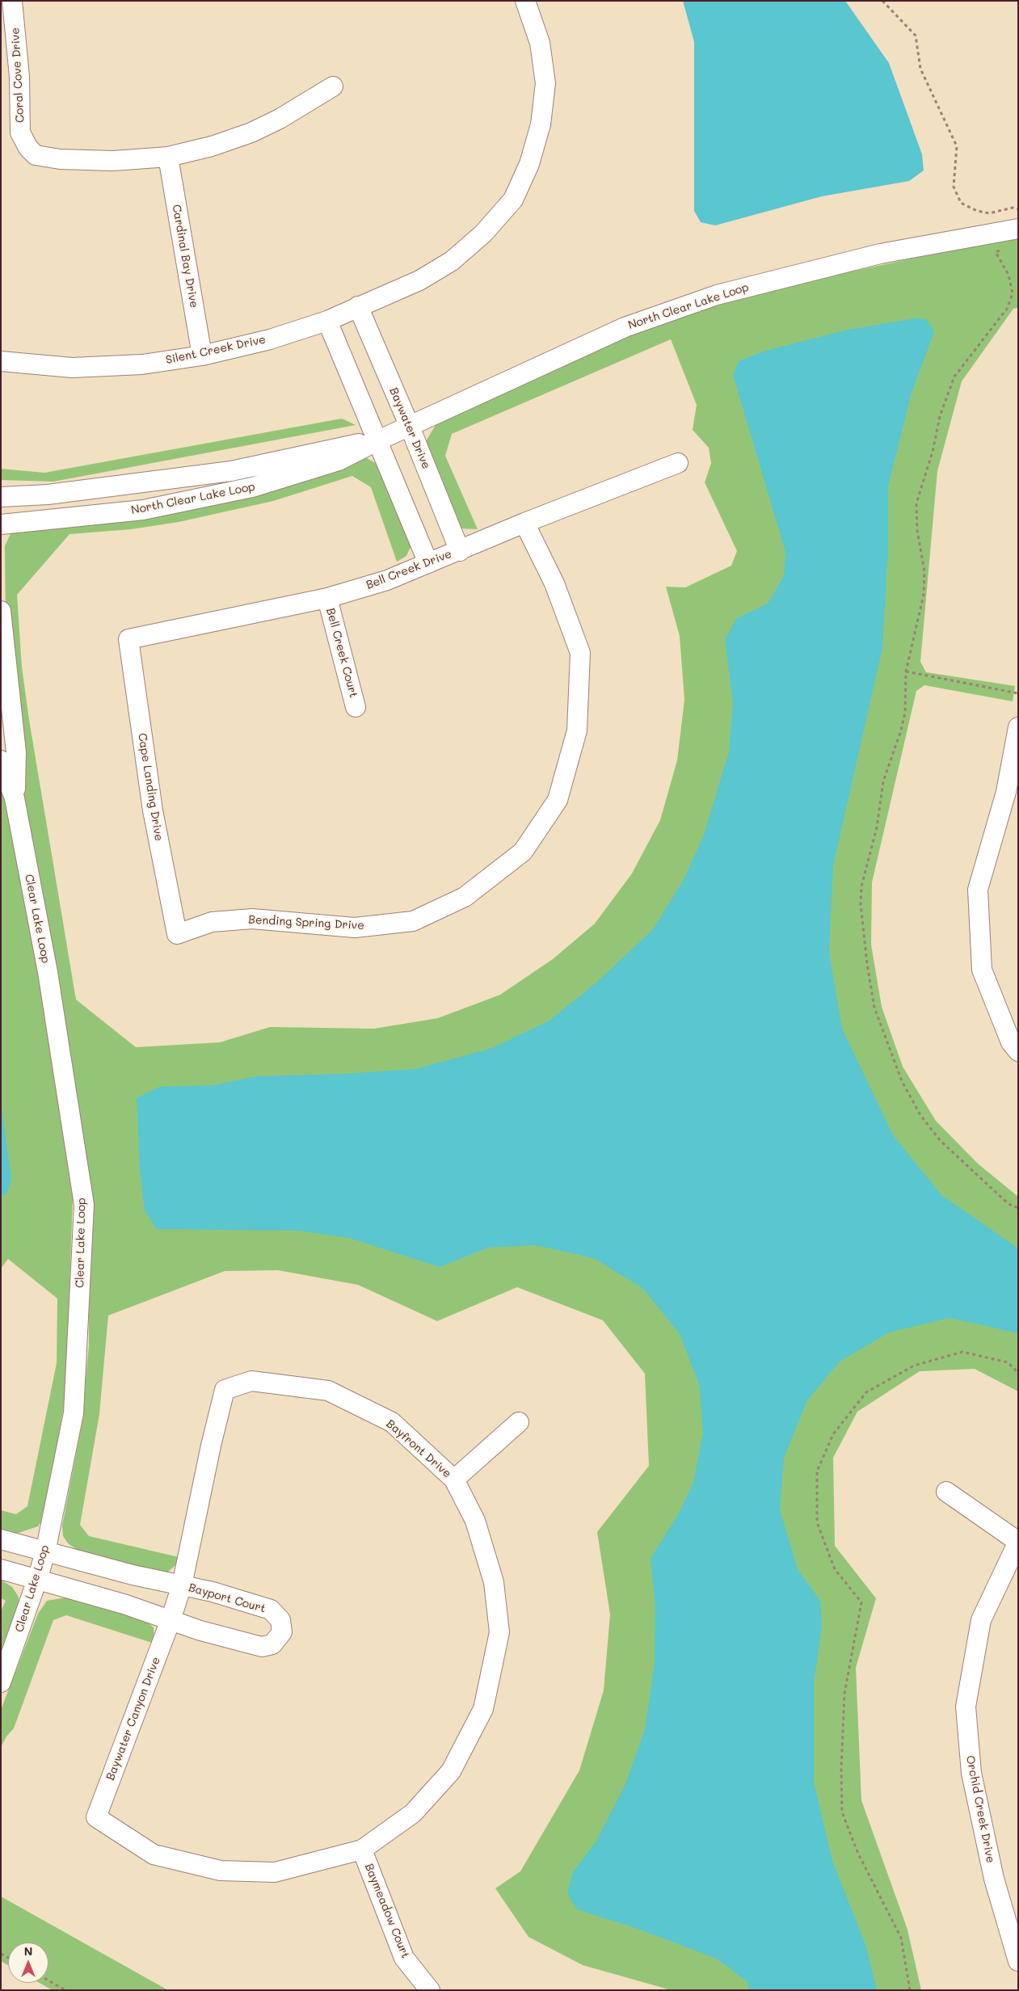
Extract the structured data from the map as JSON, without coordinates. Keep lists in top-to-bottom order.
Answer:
{
  "streets": {
    "street": [
      "Coral Cove Drive",
      "Cardinal Bay Drive",
      "North Clear Lake Loop",
      "Silent Creek Drive",
      "Baywater Drive",
      "Bell Creek Drive",
      "Bell Creek Court",
      "Cape Landing Drive",
      "Clear Lake Loop",
      "Bending Spring Drive",
      "Bayfront Drive",
      "Bayport Court",
      "Baywater Canyon Drive",
      "Orchid Creek Drive",
      "Baymeadow Court"
    ]
  },
  "crossings": [
    ["Coral Cove Drive", "Cardinal Bay Drive"],
    ["Cardinal Bay Drive", "Silent Creek Drive"],
    ["North Clear Lake Loop", "Baywater Drive"],
    ["Silent Creek Drive", "Baywater Drive"],
    ["Baywater Drive", "Bell Creek Drive"],
    ["Bell Creek Drive", "Bell Creek Court"],
    ["Bell Creek Drive", "Cape Landing Drive"],
    ["Bell Creek Drive", "Bending Spring Drive"],
    ["Cape Landing Drive", "Bending Spring Drive"],
    ["Clear Lake Loop", "Bayport Court"],
    ["Bayfront Drive", "Bayport Court"],
    ["Bayfront Drive", "Baywater Canyon Drive"],
    ["Bayfront Drive", "Baymeadow Court"],
    ["Bayport Court", "Baywater Canyon Drive"],
    ["Baywater Canyon Drive", "Baymeadow Court"]
  ],
  "north": "top"
}
